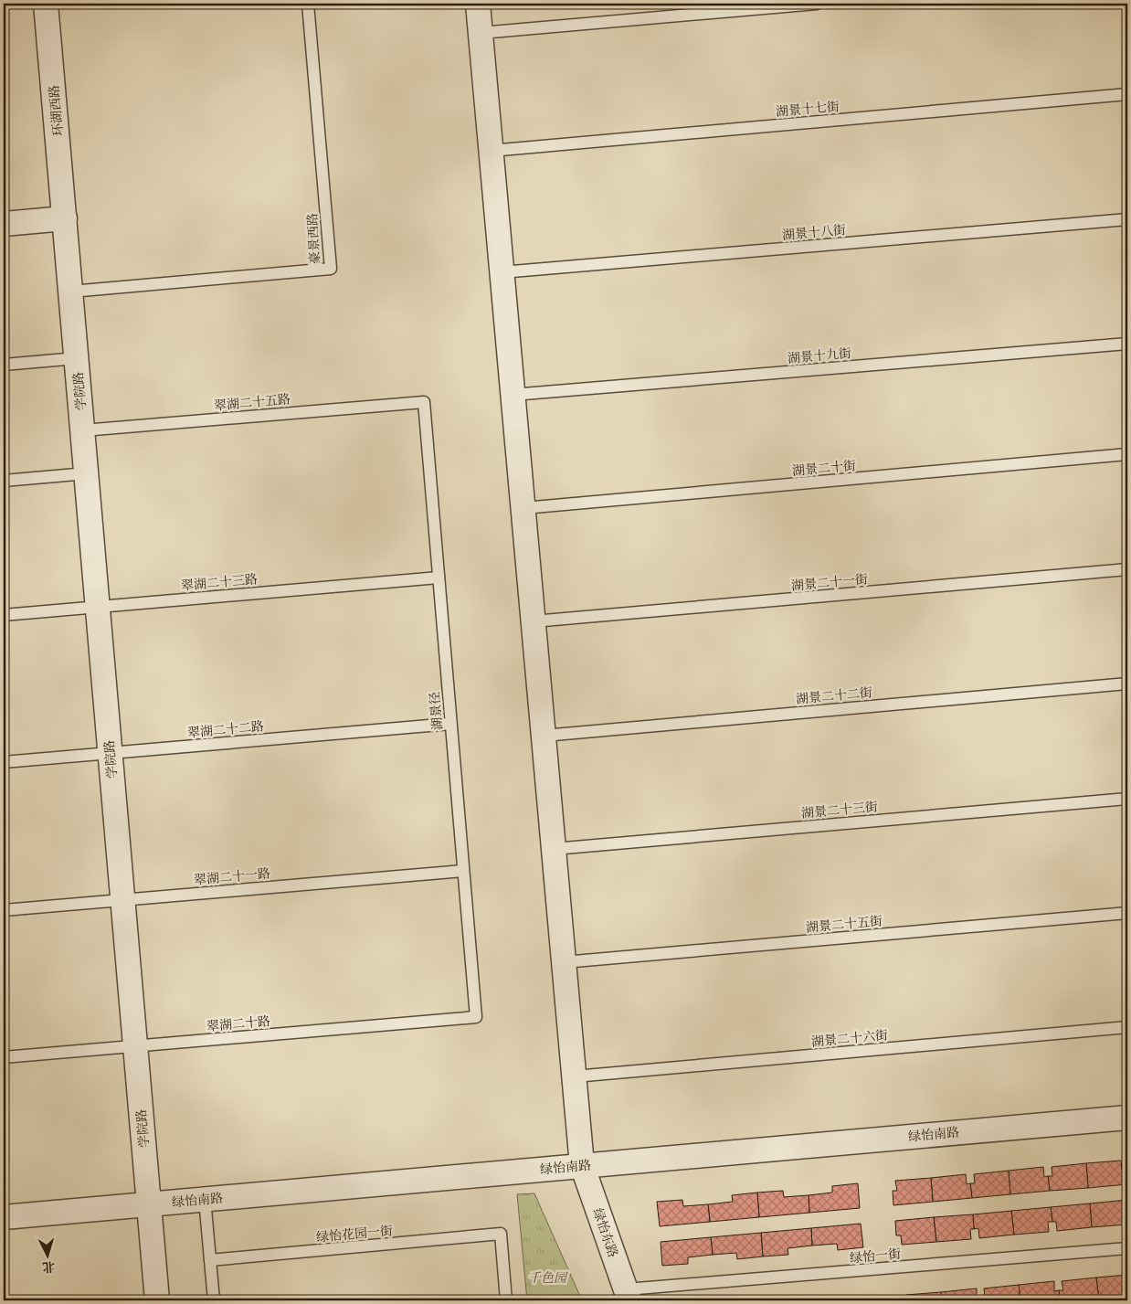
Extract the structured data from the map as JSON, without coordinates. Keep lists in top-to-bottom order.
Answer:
{
  "streets": {
    "street": [
      "环湖西路",
      "学院路",
      "绿怡南路",
      "绿怡东路"
    ],
    "lane": [
      "湖景十七街",
      "湖景十八街",
      "豪景西路",
      "湖景十九街",
      "翠湖二十五路",
      "湖景二十街",
      "翠湖二十三路",
      "湖景二十一街",
      "湖景二十二街",
      "湖景径",
      "翠湖二十二路",
      "湖景二十三街",
      "翠湖二十一路",
      "湖景二十五街",
      "翠湖二十路",
      "湖景二十六街",
      "绿怡花园一街",
      "绿怡一街"
    ]
  },
  "crossings": [
    ["湖景十七街", "绿怡东路"],
    ["环湖西路", "学院路"],
    ["湖景十八街", "绿怡东路"],
    ["豪景西路", "学院路"],
    ["湖景十九街", "绿怡东路"],
    ["学院路", "翠湖二十五路"],
    ["学院路", "翠湖二十三路"],
    ["学院路", "翠湖二十二路"],
    ["学院路", "翠湖二十一路"],
    ["学院路", "翠湖二十路"],
    ["学院路", "绿怡南路"],
    ["翠湖二十五路", "湖景径"],
    ["湖景二十街", "绿怡东路"],
    ["翠湖二十三路", "湖景径"],
    ["湖景二十一街", "绿怡东路"],
    ["湖景二十二街", "绿怡东路"],
    ["湖景径", "翠湖二十二路"],
    ["湖景径", "翠湖二十一路"],
    ["湖景径", "翠湖二十路"],
    ["湖景二十三街", "绿怡东路"],
    ["湖景二十五街", "绿怡东路"],
    ["湖景二十六街", "绿怡东路"],
    ["绿怡南路", "绿怡东路"],
    ["绿怡东路", "绿怡一街"]
  ],
  "parks": ["千色园"],
  "north": "bottom"
}
